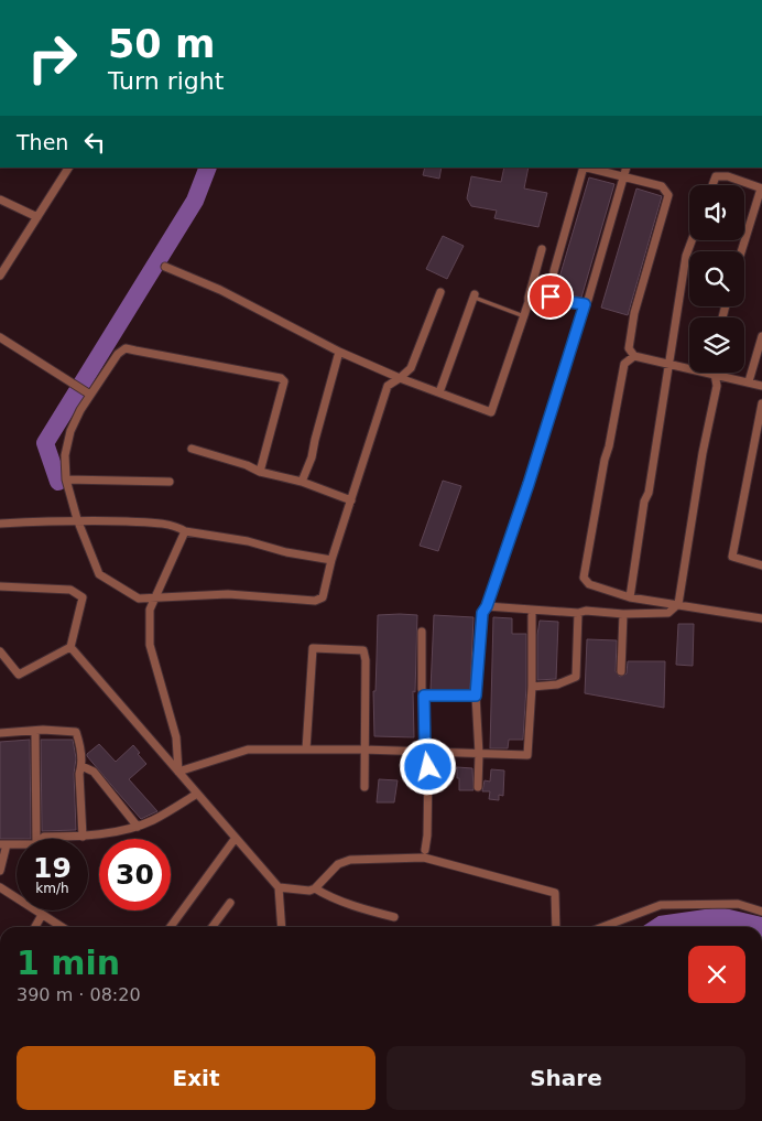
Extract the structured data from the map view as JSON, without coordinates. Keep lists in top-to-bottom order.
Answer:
{
  "page": {
    "turn": ["50 m", "Turn right"],
    "then": "Then",
    "speed": "19 km/h",
    "limit": "30",
    "heading": ["1 min", "390 m · 08:20"],
    "buttons": ["Exit", "Share"]
  }
}
